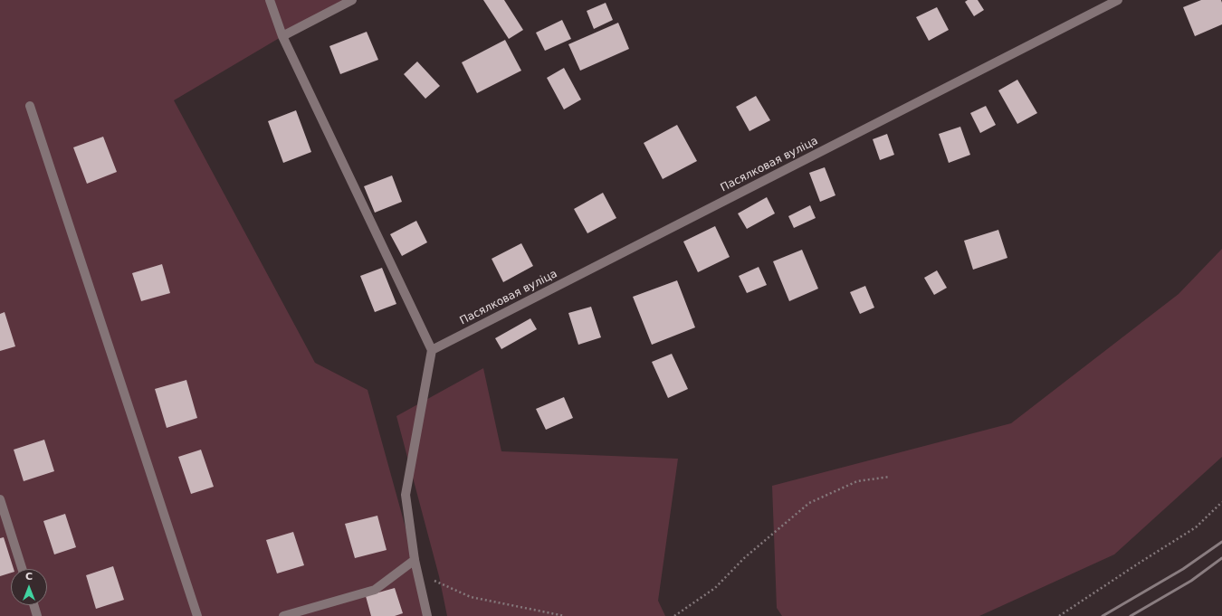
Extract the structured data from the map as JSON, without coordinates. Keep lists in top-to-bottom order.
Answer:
{
  "streets": {
    "street": ["Пасялковая вуліца"]
  },
  "north": "top"
}
